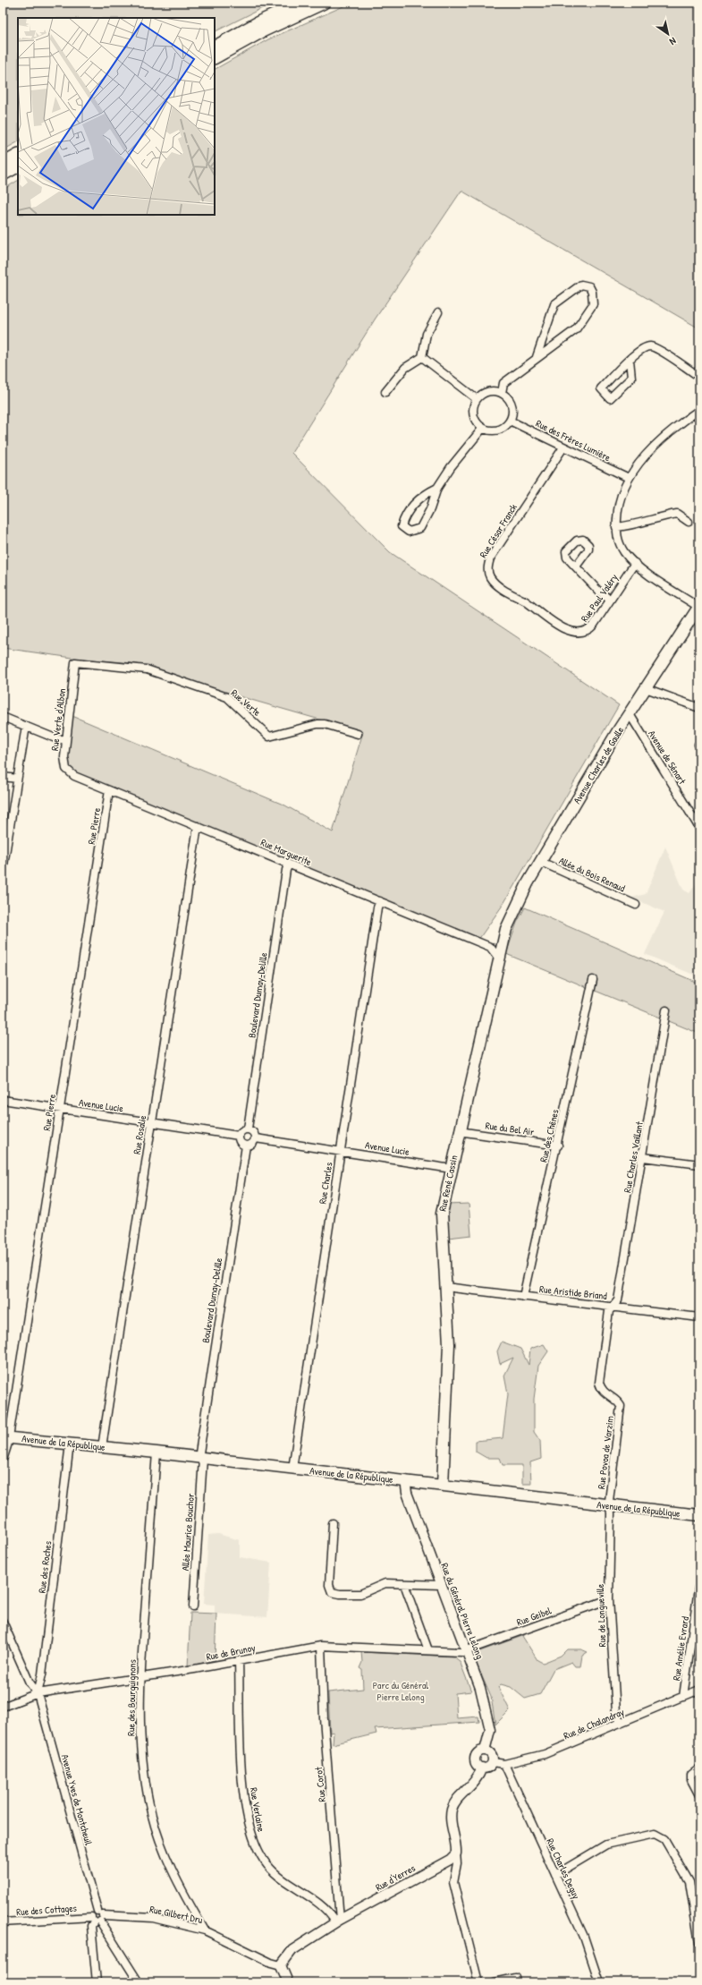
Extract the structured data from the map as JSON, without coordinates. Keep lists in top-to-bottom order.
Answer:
{
  "streets": {
    "main road": ["Avenue Charles de Gaulle", "Rue René Cassin", "Avenue de la République"],
    "street": [
      "Rue des Frères Lumière",
      "Rue César Franck",
      "Rue Paul Valéry",
      "Rue Verte",
      "Rue Verte d'Albon",
      "Avenue de Sénart",
      "Rue Pierre",
      "Rue Marguerite",
      "Allée du Bois Renaud",
      "Boulevard Dumay-Delille",
      "Avenue Lucie",
      "Rue du Bel Air",
      "Rue Rosalie",
      "Rue des Chênes",
      "Rue Charles Vaillant",
      "Rue Charles",
      "Rue Aristide Briand",
      "Rue Povoa de Varzim",
      "Allée Maurice Bouchor",
      "Rue des Roches",
      "Rue du Général Pierre Lelong",
      "Rue de Longueville",
      "Rue Geibel",
      "Rue Amélie Evrard",
      "Rue de Brunoy",
      "Rue des Bourguignons",
      "Rue de Chalandray",
      "Rue Corot",
      "Avenue Yves de Montcheuil",
      "Rue Verlaine",
      "Rue Charles Deguy",
      "Rue d'Yerres",
      "Rue des Cottages",
      "Rue Gilbert Dru"
    ]
  },
  "crossings": [
    ["Rue des Frères Lumière", "Rue César Franck"],
    ["Rue César Franck", "Rue Paul Valéry"],
    ["Rue Verte", "Rue Verte d'Albon"],
    ["Rue Verte d'Albon", "Rue Marguerite"],
    ["Avenue de Sénart", "Avenue Charles de Gaulle"],
    ["Avenue Charles de Gaulle", "Allée du Bois Renaud"],
    ["Avenue Charles de Gaulle", "Rue René Cassin"],
    ["Rue Pierre", "Rue Marguerite"],
    ["Rue Pierre", "Avenue Lucie"],
    ["Rue Pierre", "Avenue de la République"],
    ["Rue Marguerite", "Boulevard Dumay-Delille"],
    ["Rue Marguerite", "Rue Rosalie"],
    ["Rue Marguerite", "Rue Charles"],
    ["Rue Marguerite", "Rue René Cassin"],
    ["Boulevard Dumay-Delille", "Avenue Lucie"],
    ["Boulevard Dumay-Delille", "Avenue de la République"],
    ["Boulevard Dumay-Delille", "Allée Maurice Bouchor"],
    ["Avenue Lucie", "Rue Rosalie"],
    ["Avenue Lucie", "Rue Charles"],
    ["Avenue Lucie", "Rue René Cassin"],
    ["Rue du Bel Air", "Rue des Chênes"],
    ["Rue du Bel Air", "Rue René Cassin"],
    ["Rue Rosalie", "Avenue de la République"],
    ["Rue des Chênes", "Rue Aristide Briand"],
    ["Rue Charles Vaillant", "Rue Aristide Briand"],
    ["Rue Charles Vaillant", "Rue Povoa de Varzim"],
    ["Rue Charles", "Avenue de la République"],
    ["Rue René Cassin", "Rue Aristide Briand"],
    ["Rue René Cassin", "Avenue de la République"],
    ["Rue Aristide Briand", "Rue Povoa de Varzim"],
    ["Avenue de la République", "Rue Povoa de Varzim"],
    ["Avenue de la République", "Allée Maurice Bouchor"],
    ["Avenue de la République", "Rue des Roches"],
    ["Avenue de la République", "Rue du Général Pierre Lelong"],
    ["Avenue de la République", "Rue de Longueville"],
    ["Avenue de la République", "Rue des Bourguignons"],
    ["Rue Povoa de Varzim", "Rue de Longueville"],
    ["Rue des Roches", "Rue de Brunoy"],
    ["Rue des Roches", "Avenue Yves de Montcheuil"],
    ["Rue du Général Pierre Lelong", "Rue Geibel"],
    ["Rue du Général Pierre Lelong", "Rue de Brunoy"],
    ["Rue du Général Pierre Lelong", "Rue de Chalandray"],
    ["Rue de Longueville", "Rue Geibel"],
    ["Rue de Longueville", "Rue de Chalandray"],
    ["Rue Geibel", "Rue de Brunoy"],
    ["Rue Amélie Evrard", "Rue de Chalandray"],
    ["Rue de Brunoy", "Rue des Bourguignons"],
    ["Rue de Brunoy", "Rue Corot"],
    ["Rue de Brunoy", "Avenue Yves de Montcheuil"],
    ["Rue de Brunoy", "Rue Verlaine"],
    ["Rue des Bourguignons", "Rue Gilbert Dru"],
    ["Rue de Chalandray", "Rue Charles Deguy"],
    ["Rue Corot", "Rue Verlaine"],
    ["Rue Corot", "Rue d'Yerres"],
    ["Avenue Yves de Montcheuil", "Rue des Cottages"],
    ["Avenue Yves de Montcheuil", "Rue Gilbert Dru"],
    ["Rue Verlaine", "Rue d'Yerres"],
    ["Rue d'Yerres", "Rue Gilbert Dru"],
    ["Rue des Cottages", "Rue Gilbert Dru"]
  ],
  "parks": ["Parc du Général Pierre Lelong"],
  "north": "bottom right"
}
